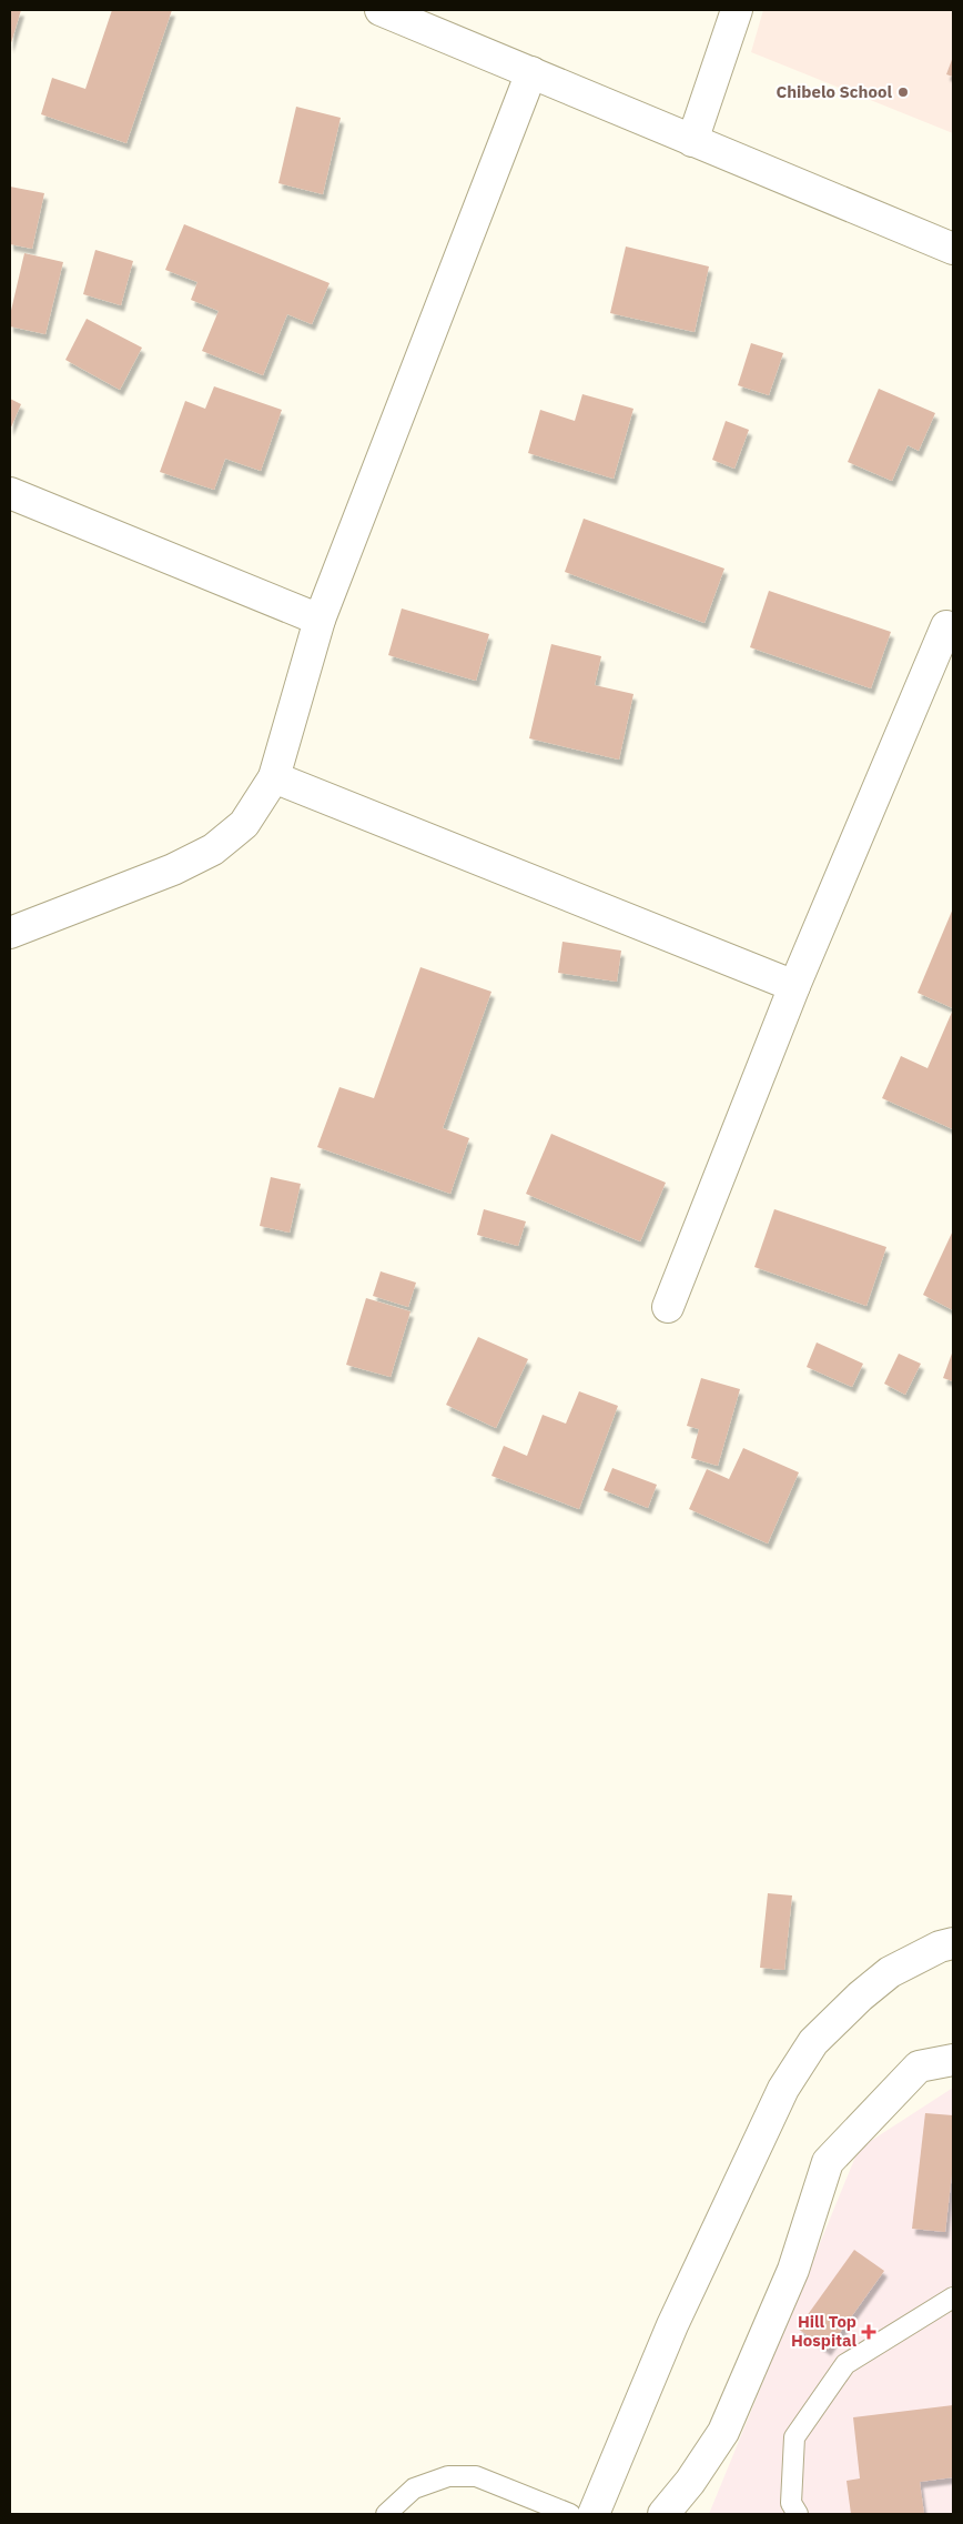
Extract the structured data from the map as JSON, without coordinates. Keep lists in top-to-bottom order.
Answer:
{
  "places": {
    "other": ["Chibelo School"],
    "health": ["Hill Top Hospital"]
  }
}
